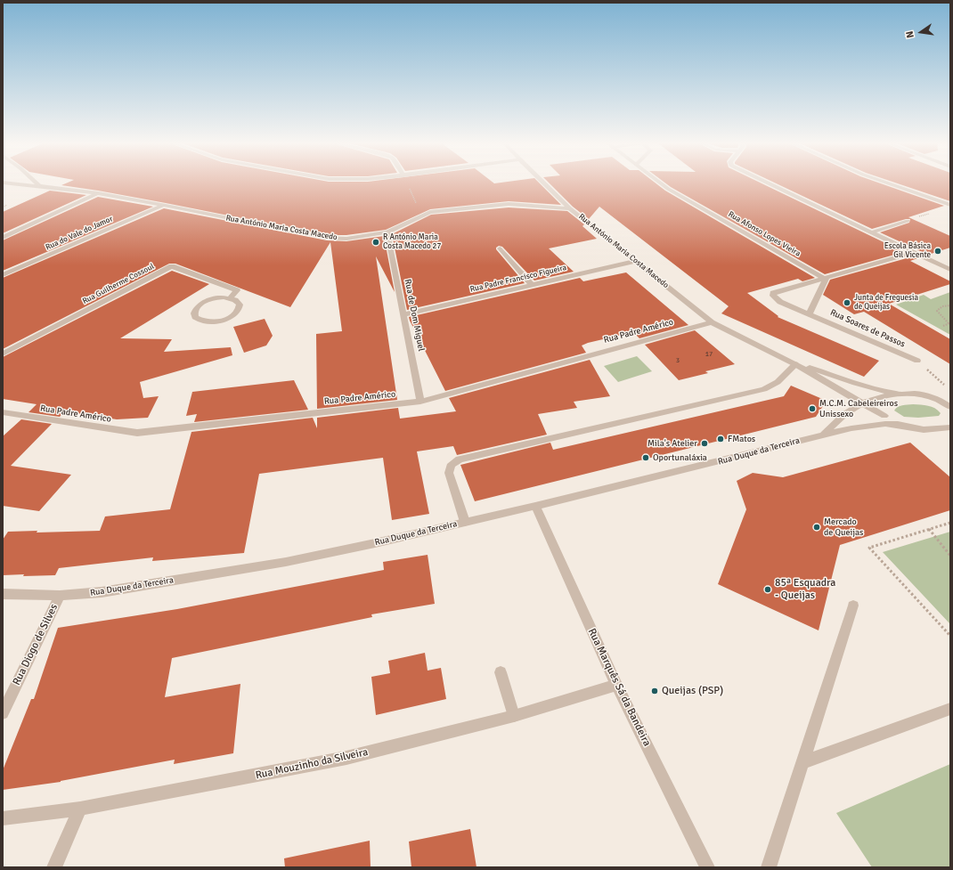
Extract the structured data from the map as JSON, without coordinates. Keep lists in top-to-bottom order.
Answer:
{
  "streets": {
    "street": [
      "Rua António Maria Costa Macedo",
      "Rua do Vale do Jamor",
      "Rua Afonso Lopes Vieira",
      "Rua Padre Francisco Figueira",
      "Rua Guilherme Cossoul",
      "Rua de Dom Miguel",
      "Rua Soares de Passos",
      "Rua Padre Américo",
      "Rua Duque da Terceira",
      "Rua Diogo de Silves",
      "Rua Marquês Sá da Bandeira",
      "Rua Mouzinho da Silveira"
    ]
  },
  "crossings": [
    ["Rua António Maria Costa Macedo", "Rua do Vale do Jamor"],
    ["Rua António Maria Costa Macedo", "Rua Padre Francisco Figueira"],
    ["Rua António Maria Costa Macedo", "Rua de Dom Miguel"],
    ["Rua António Maria Costa Macedo", "Rua Padre Américo"],
    ["Rua António Maria Costa Macedo", "Rua Duque da Terceira"],
    ["Rua Afonso Lopes Vieira", "Rua Soares de Passos"],
    ["Rua Padre Francisco Figueira", "Rua de Dom Miguel"],
    ["Rua de Dom Miguel", "Rua Padre Américo"],
    ["Rua Duque da Terceira", "Rua Diogo de Silves"],
    ["Rua Duque da Terceira", "Rua Marquês Sá da Bandeira"],
    ["Rua Marquês Sá da Bandeira", "Rua Mouzinho da Silveira"]
  ],
  "places": [
    "R António Maria Costa Macedo 27",
    "Escola Básica Gil Vicente",
    "Junta de Freguesia de Queijas",
    "M.C.M. Cabeleireiros Unissexo",
    "FMatos",
    "Mila's Atelier",
    "Oportunaláxia",
    "Mercado de Queijas",
    "85ª Esquadra - Queijas",
    "Queijas (PSP)"
  ],
  "house_numbers": ["17", "3"],
  "north": "left"
}
